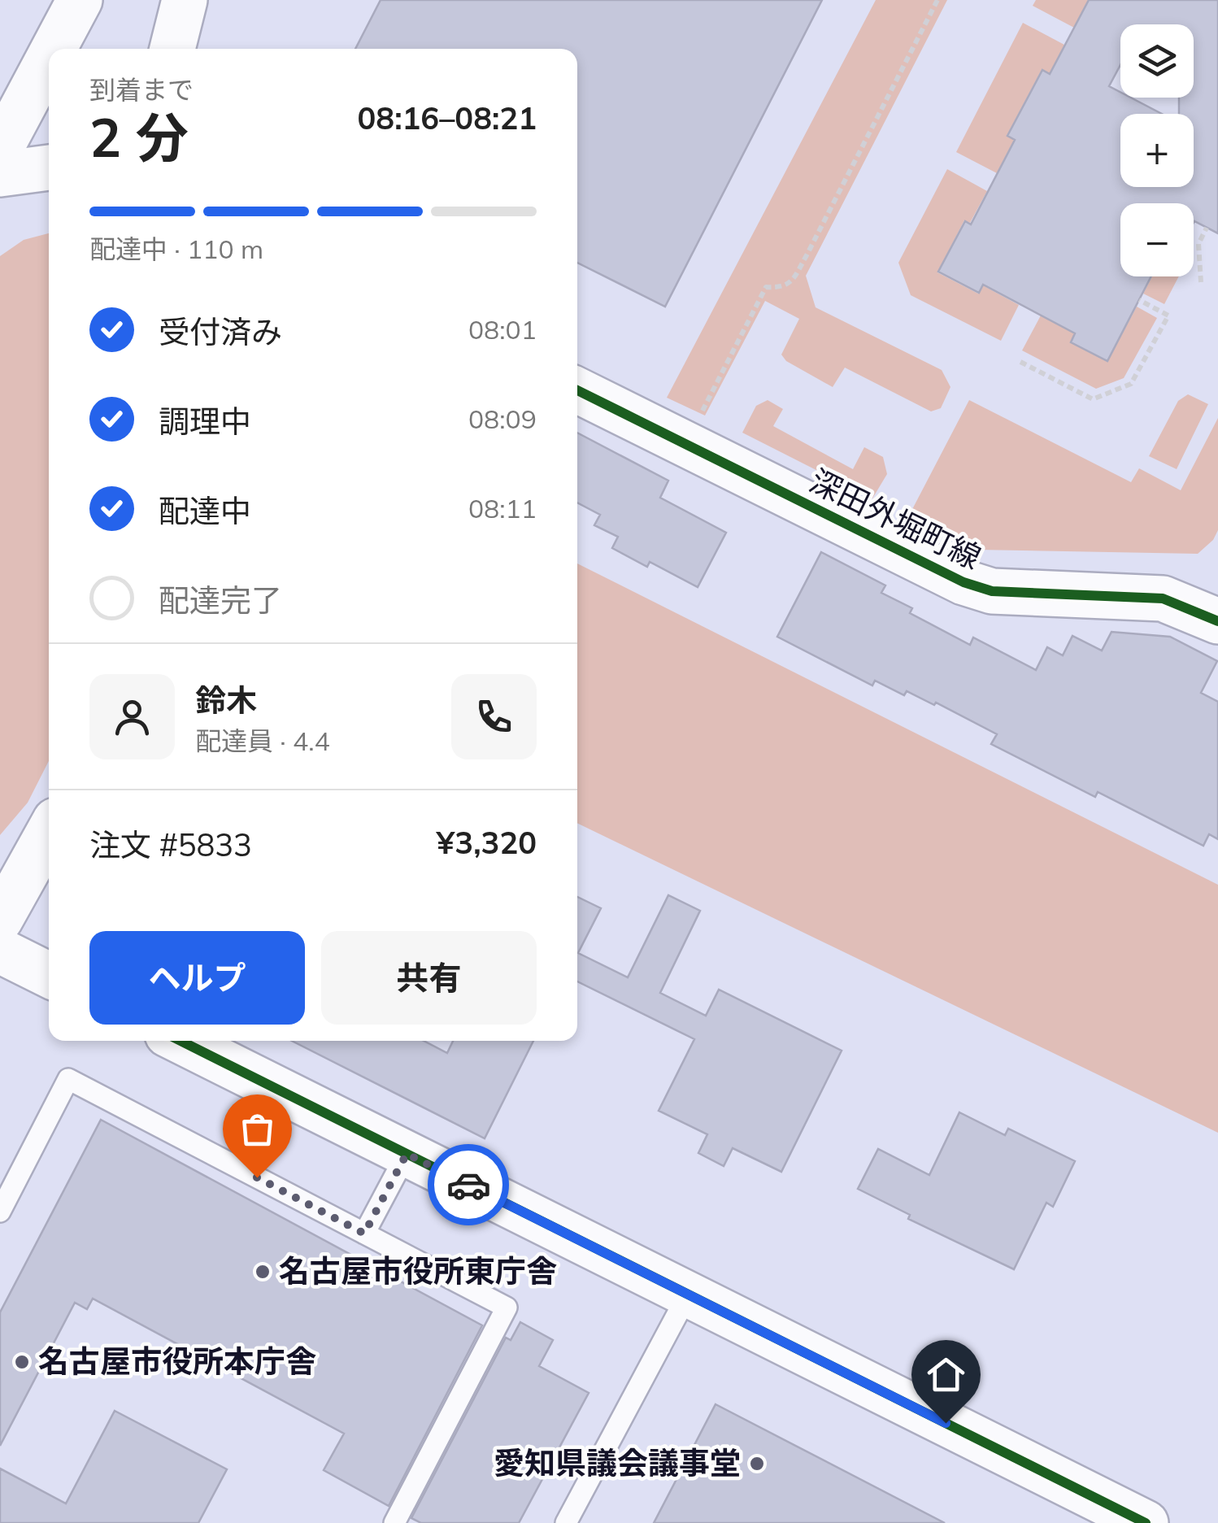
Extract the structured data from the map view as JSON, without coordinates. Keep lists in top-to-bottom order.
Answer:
{
  "streets": {
    "street": ["深田外堀町線"]
  },
  "places": ["名古屋市役所東庁舎", "名古屋市役所本庁舎", "愛知県議会議事堂"],
  "page": {
    "map_buttons": ["+", "−"],
    "heading": ["2 分", "到着まで", "08:16–08:21"],
    "panel": [
      "鈴木",
      "配達員 · 4.4",
      "注文 #5833",
      "¥3,320"
    ],
    "bar": "配達中 · 110 m",
    "list": [
      ["受付済み", "08:01"],
      ["調理中", "08:09"],
      ["配達中", "08:11"],
      "配達完了"
    ],
    "buttons": ["ヘルプ", "共有"]
  }
}
